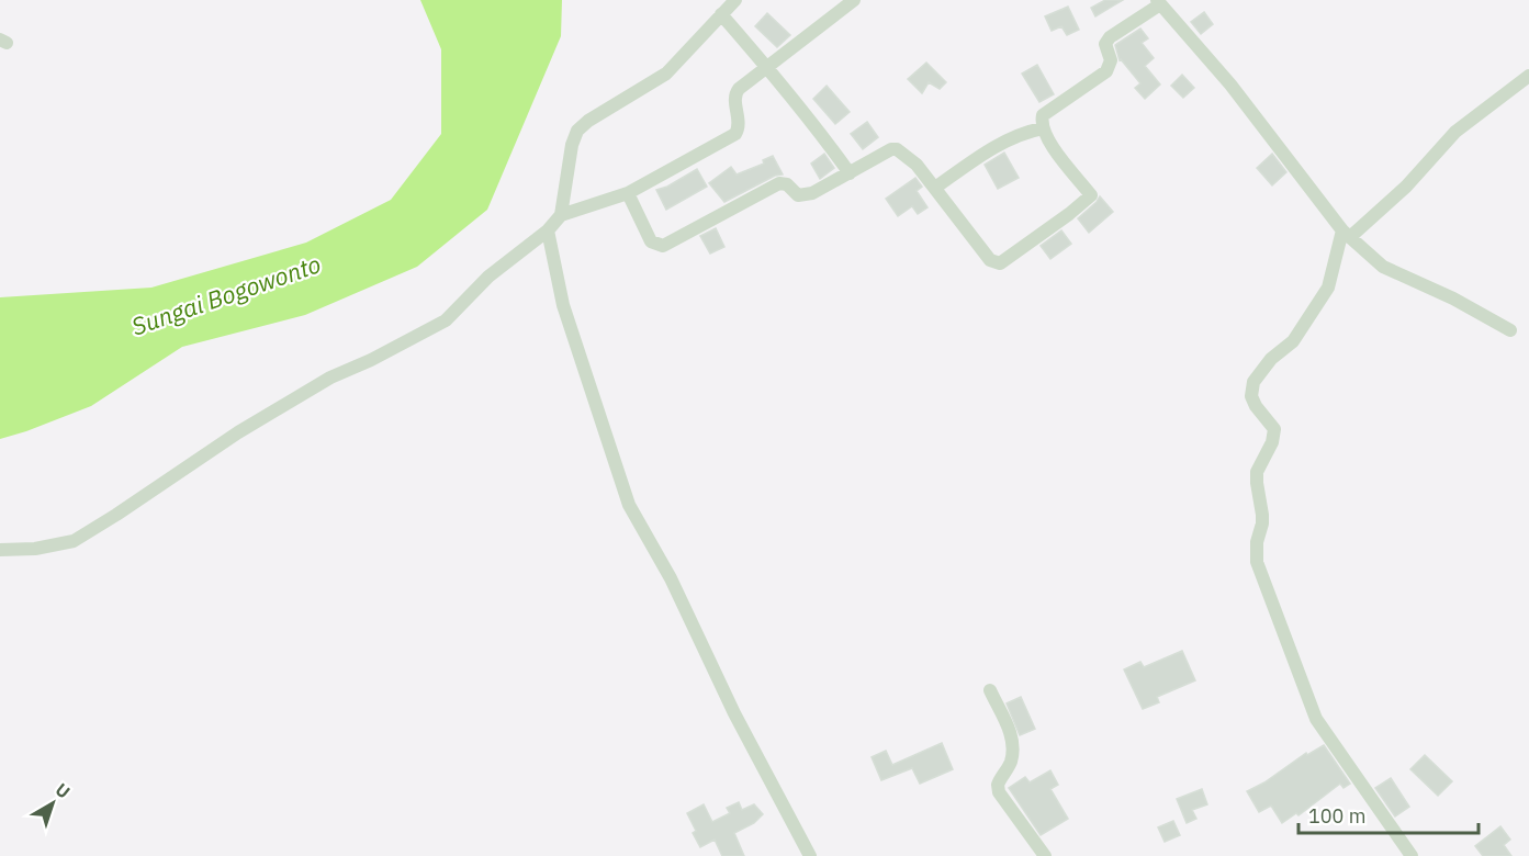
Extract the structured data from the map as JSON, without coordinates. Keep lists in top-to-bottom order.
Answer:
{
  "water": ["Sungai Bogowonto"],
  "scale_bar": "100 m",
  "north": "top right"
}
